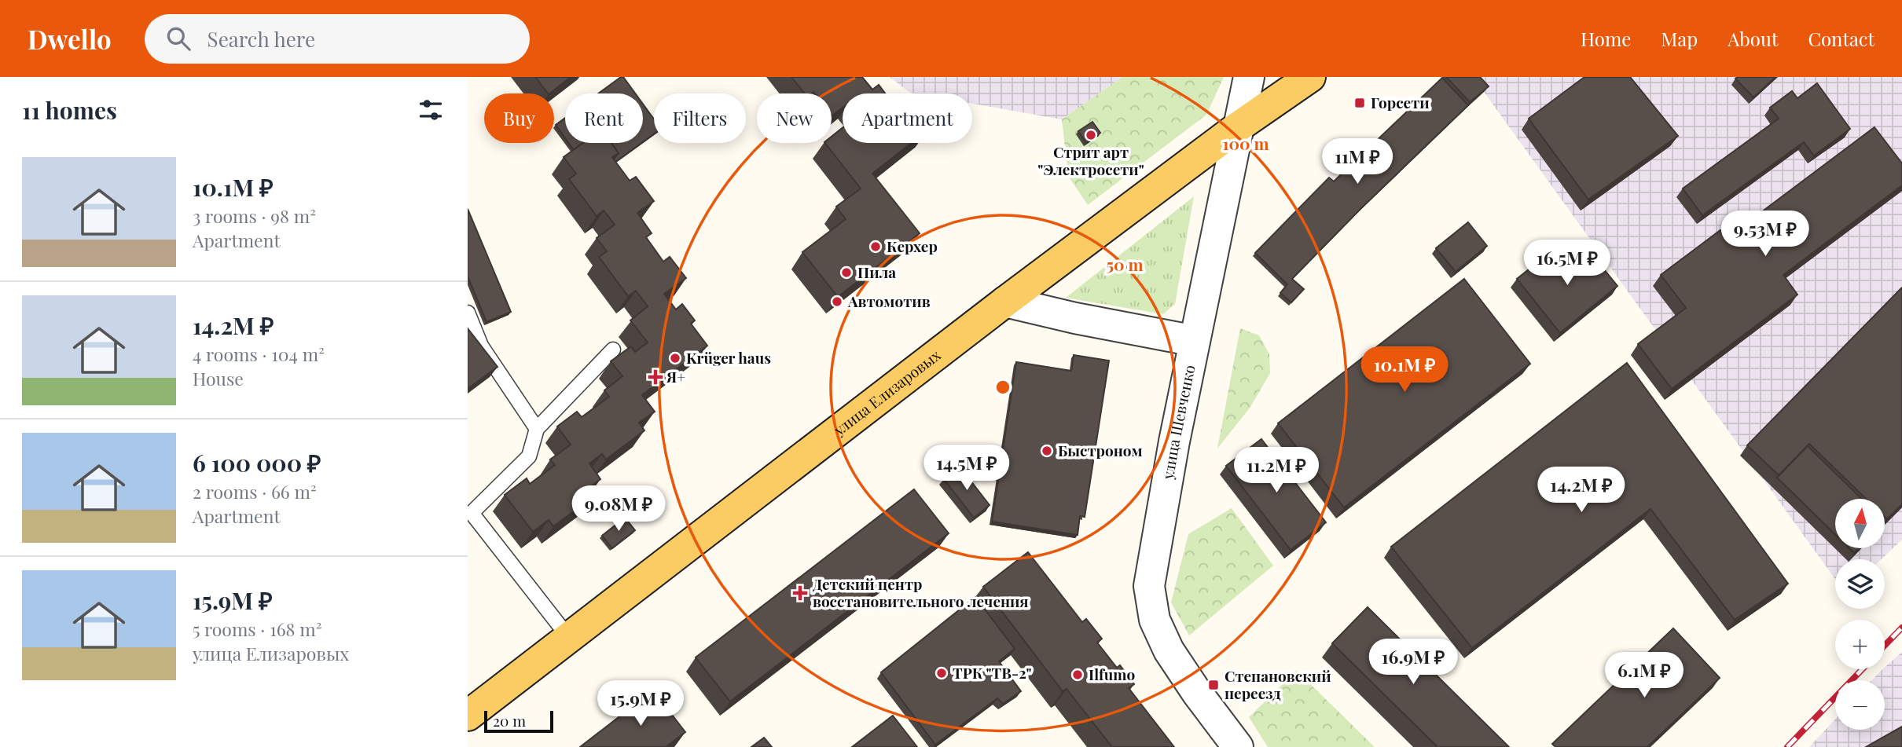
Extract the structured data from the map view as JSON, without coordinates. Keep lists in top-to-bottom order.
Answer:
{
  "streets": {
    "main road": ["улица Елизаровых"],
    "street": ["улица Шевченко"]
  },
  "crossings": [
    ["улица Елизаровых", "улица Шевченко"]
  ],
  "places": {
    "transit": ["Горсети", "Степановский переезд"],
    "other": [
      "Стрит арт \"Электросети\"",
      "Керхер",
      "Пила",
      "Автомотив",
      "Krüger haus",
      "Быстроном",
      "ТРК \"ТВ-2\"",
      "Ilfumo"
    ],
    "health": ["Я+", "Детский центр восстановительного лечения"]
  },
  "scale_bar": "20 m",
  "north": "top",
  "page": {
    "header": "Dwello",
    "search": "Search here",
    "nav": [
      "Home",
      "Map",
      "About",
      "Contact"
    ],
    "heading": "11 homes",
    "chip": [
      "Buy",
      "Rent",
      "Filters",
      "New",
      "Apartment"
    ],
    "price": [
      "11M ₽",
      "9.53M ₽",
      "16.5M ₽",
      "10.1M ₽",
      "14.5M ₽",
      "11.2M ₽",
      "14.2M ₽",
      "9.08M ₽",
      "16.9M ₽",
      "6.1M ₽",
      "15.9M ₽"
    ],
    "list": [
      {
        "name": "10.1M ₽",
        "note": "3 rooms · 98 m² · Apartment"
      },
      {
        "name": "14.2M ₽",
        "note": "4 rooms · 104 m² · House"
      },
      {
        "name": "6 100 000 ₽",
        "note": "2 rooms · 66 m² · Apartment"
      },
      {
        "name": "15.9M ₽",
        "note": "5 rooms · 168 m² · улица Елизаровых"
      }
    ],
    "map_buttons": ["+", "−"],
    "scale": "20 m"
  },
  "rings": ["100 m", "50 m"]
}
